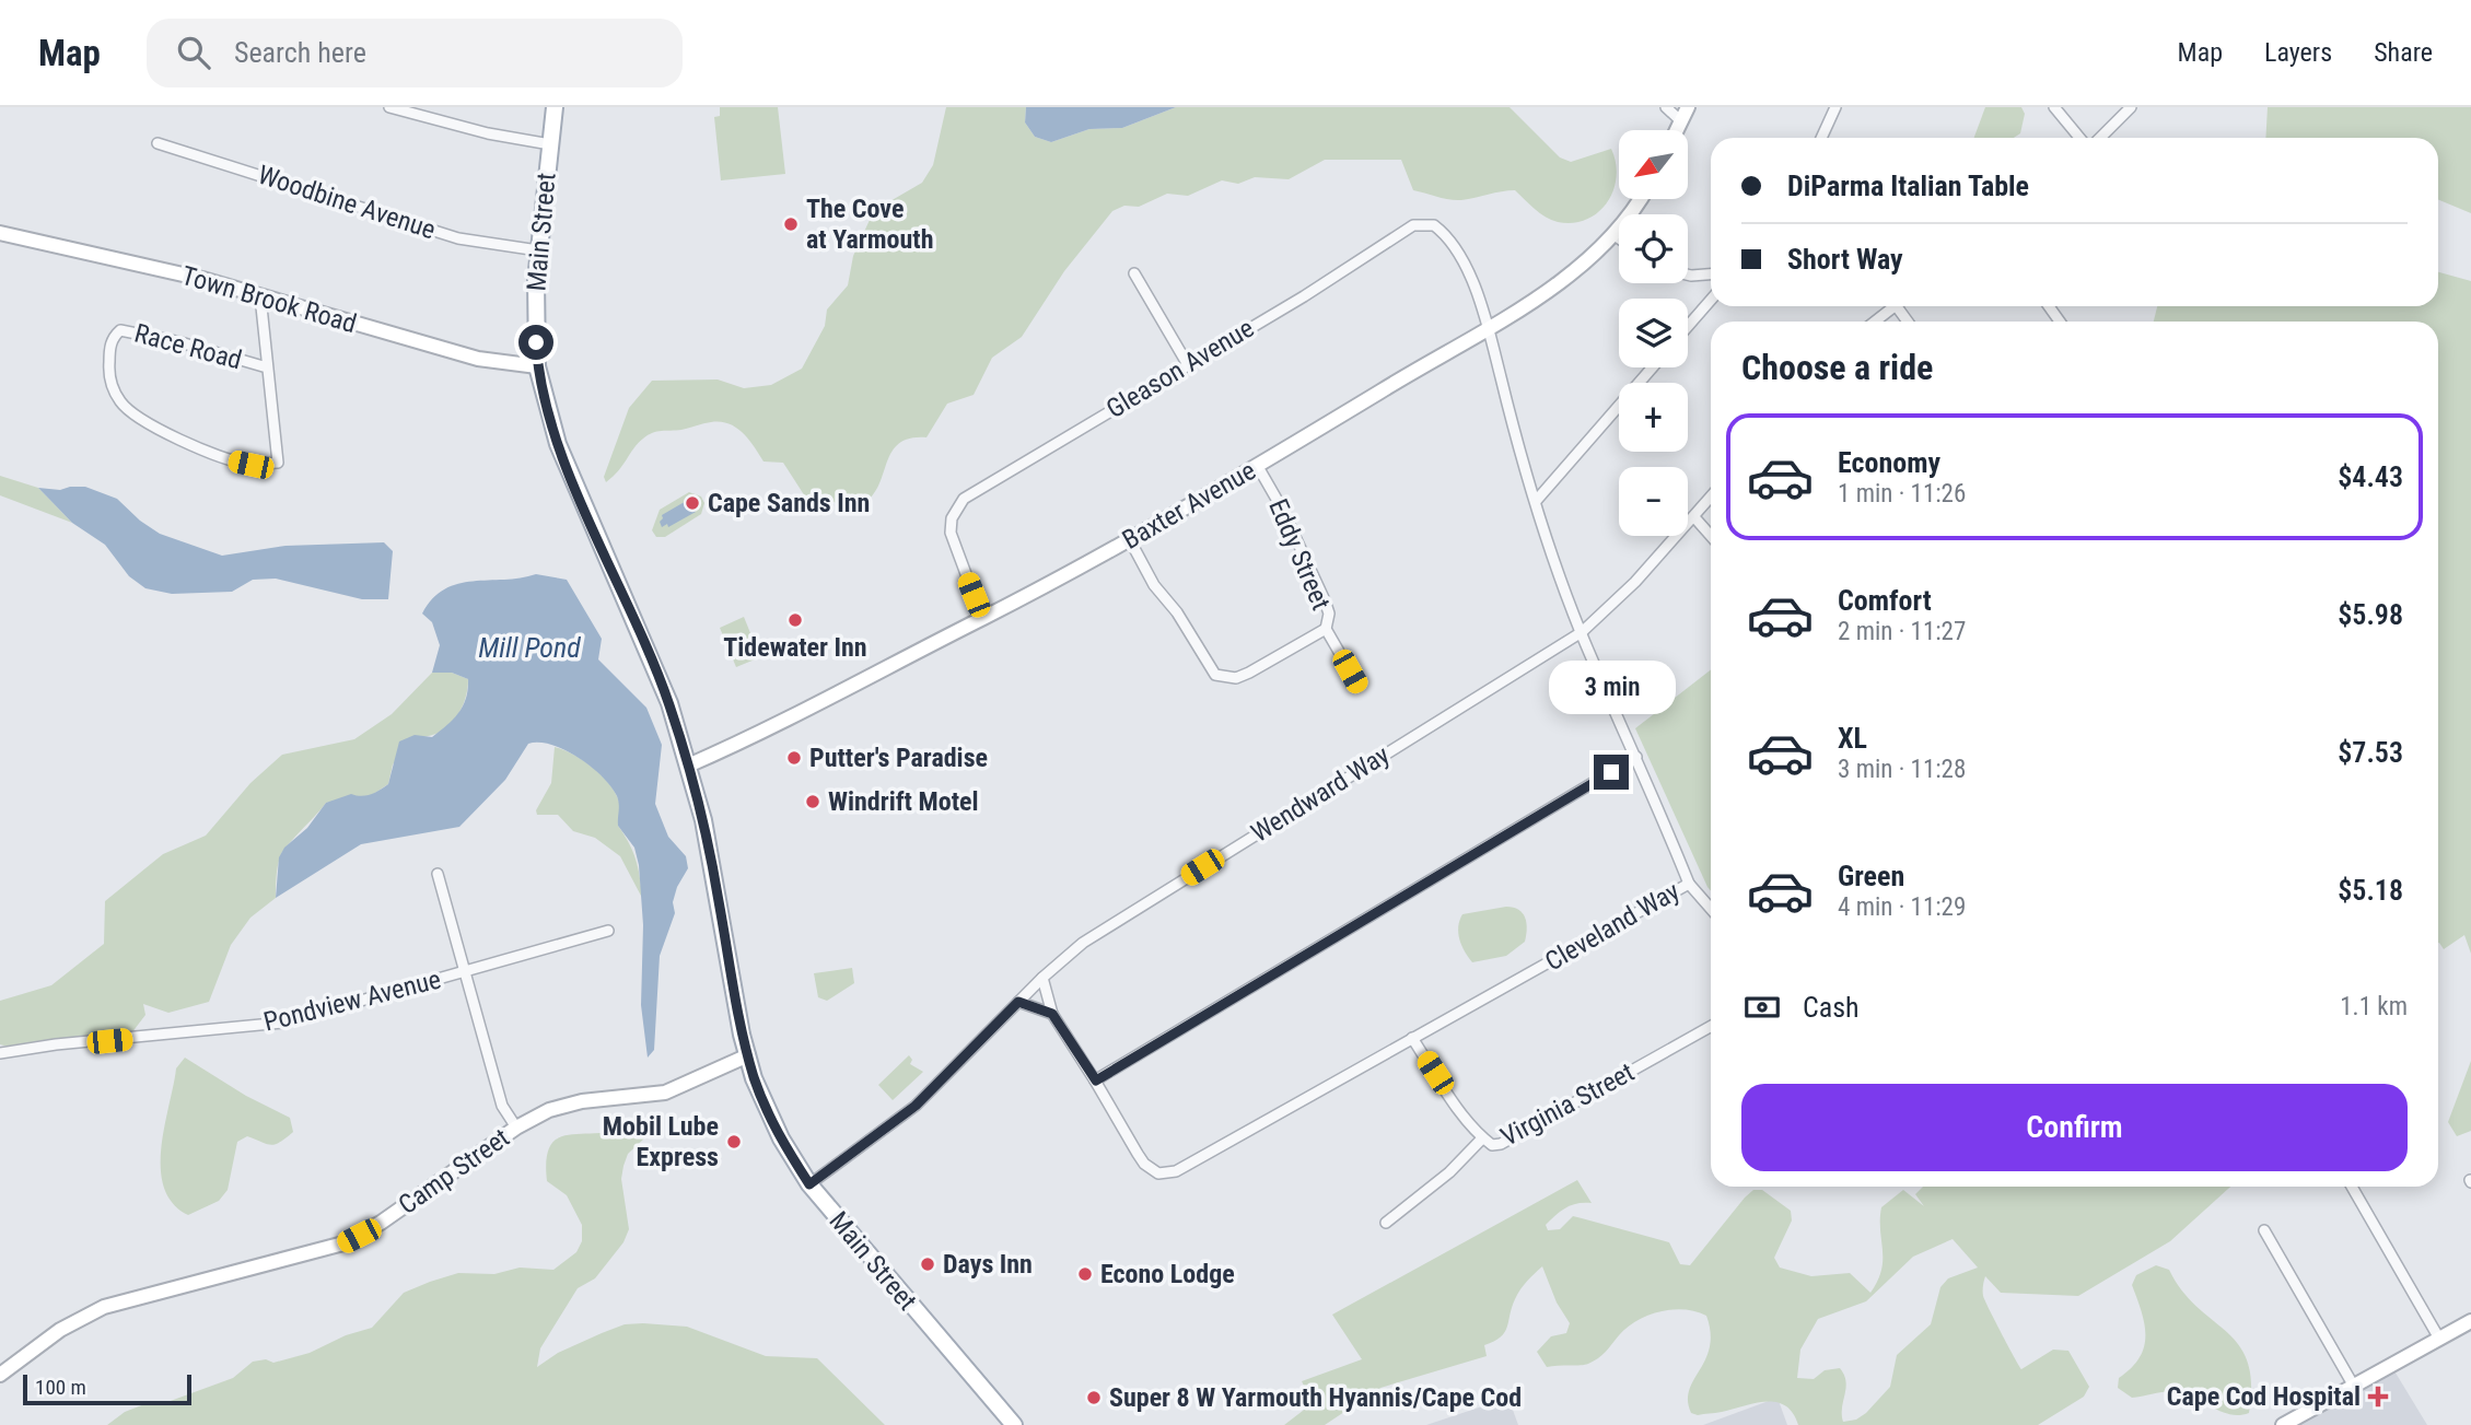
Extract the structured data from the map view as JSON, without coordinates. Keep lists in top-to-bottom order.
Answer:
{
  "streets": {
    "main road": ["Main Street"],
    "street": [
      "Woodbine Avenue",
      "Town Brook Road",
      "Race Road",
      "Gleason Avenue",
      "Baxter Avenue",
      "Eddy Street",
      "Wendward Way",
      "Cleveland Way",
      "Pondview Avenue",
      "Virginia Street",
      "Camp Street"
    ]
  },
  "crossings": [
    ["Woodbine Avenue", "Main Street"],
    ["Main Street", "Town Brook Road"],
    ["Main Street", "Baxter Avenue"],
    ["Main Street", "Wendward Way"],
    ["Main Street", "Camp Street"],
    ["Gleason Avenue", "Baxter Avenue"],
    ["Gleason Avenue", "Cleveland Way"],
    ["Baxter Avenue", "Eddy Street"],
    ["Baxter Avenue", "Cleveland Way"],
    ["Wendward Way", "Cleveland Way"],
    ["Cleveland Way", "Virginia Street"]
  ],
  "water": ["Mill Pond"],
  "places": {
    "other": [
      "The Cove at Yarmouth",
      "Cape Sands Inn",
      "Tidewater Inn",
      "Putter's Paradise",
      "Windrift Motel",
      "Mobil Lube Express",
      "Days Inn",
      "Econo Lodge",
      "Super 8 W Yarmouth Hyannis/Cape Cod"
    ],
    "health": ["Cape Cod Hospital"]
  },
  "scale_bar": "100 m",
  "north": "bottom left",
  "page": {
    "header": "Map",
    "search": "Search here",
    "nav": ["Map", "Layers", "Share"],
    "map_buttons": ["+", "−"],
    "banner": ["DiParma Italian Table", "Short Way"],
    "heading": "Choose a ride",
    "list": [
      {
        "name": "Economy",
        "note": "1 min · 11:26",
        "value": "$4.43"
      },
      {
        "name": "Comfort",
        "note": "2 min · 11:27",
        "value": "$5.98"
      },
      {
        "name": "XL",
        "note": "3 min · 11:28",
        "value": "$7.53"
      },
      {
        "name": "Green",
        "note": "4 min · 11:29",
        "value": "$5.18"
      }
    ],
    "bubble": "3 min",
    "pay": ["Cash", "1.1 km"],
    "buttons": "Confirm",
    "scale": "100 m"
  }
}
